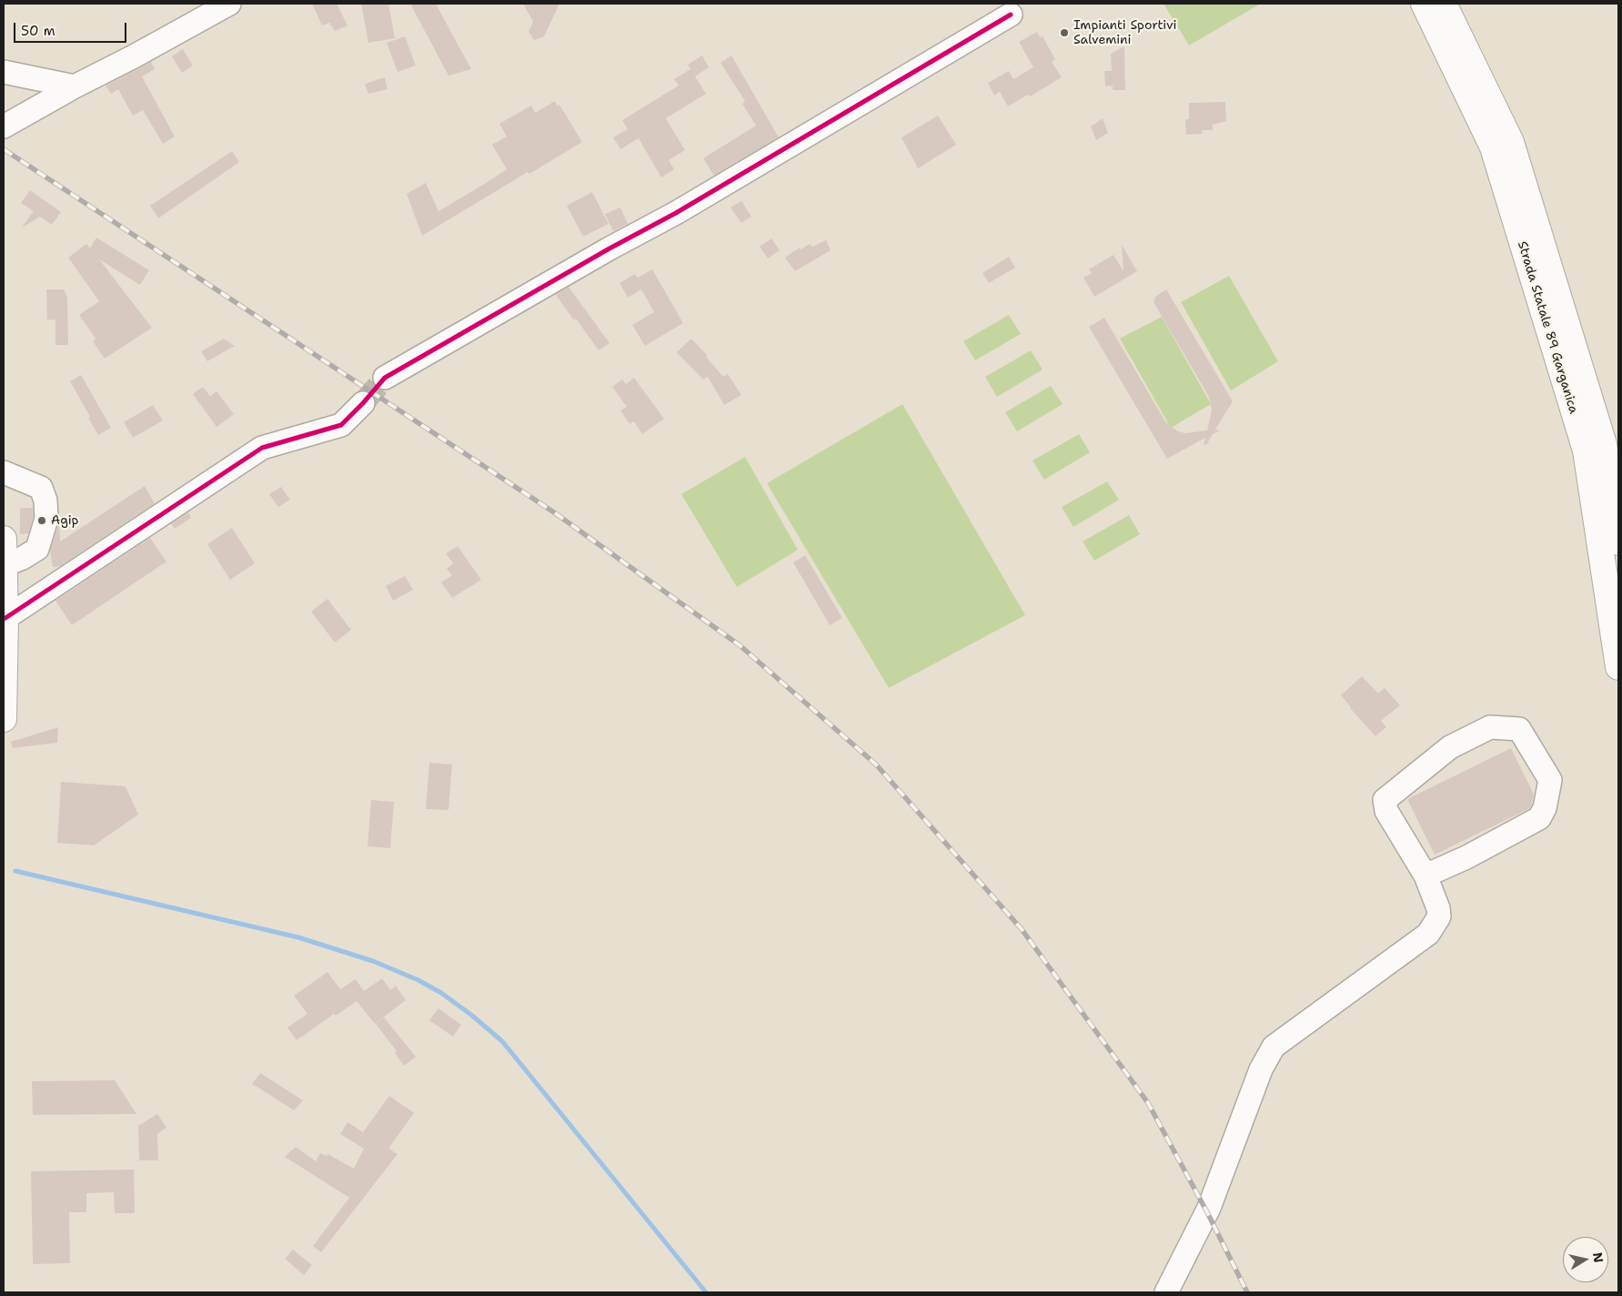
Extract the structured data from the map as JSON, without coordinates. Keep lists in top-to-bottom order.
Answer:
{
  "streets": {
    "main road": ["Strada Statale 89 Garganica"]
  },
  "places": ["Impianti Sportivi Salvemini", "Agip"],
  "scale_bar": "50 m",
  "north": "right"
}
